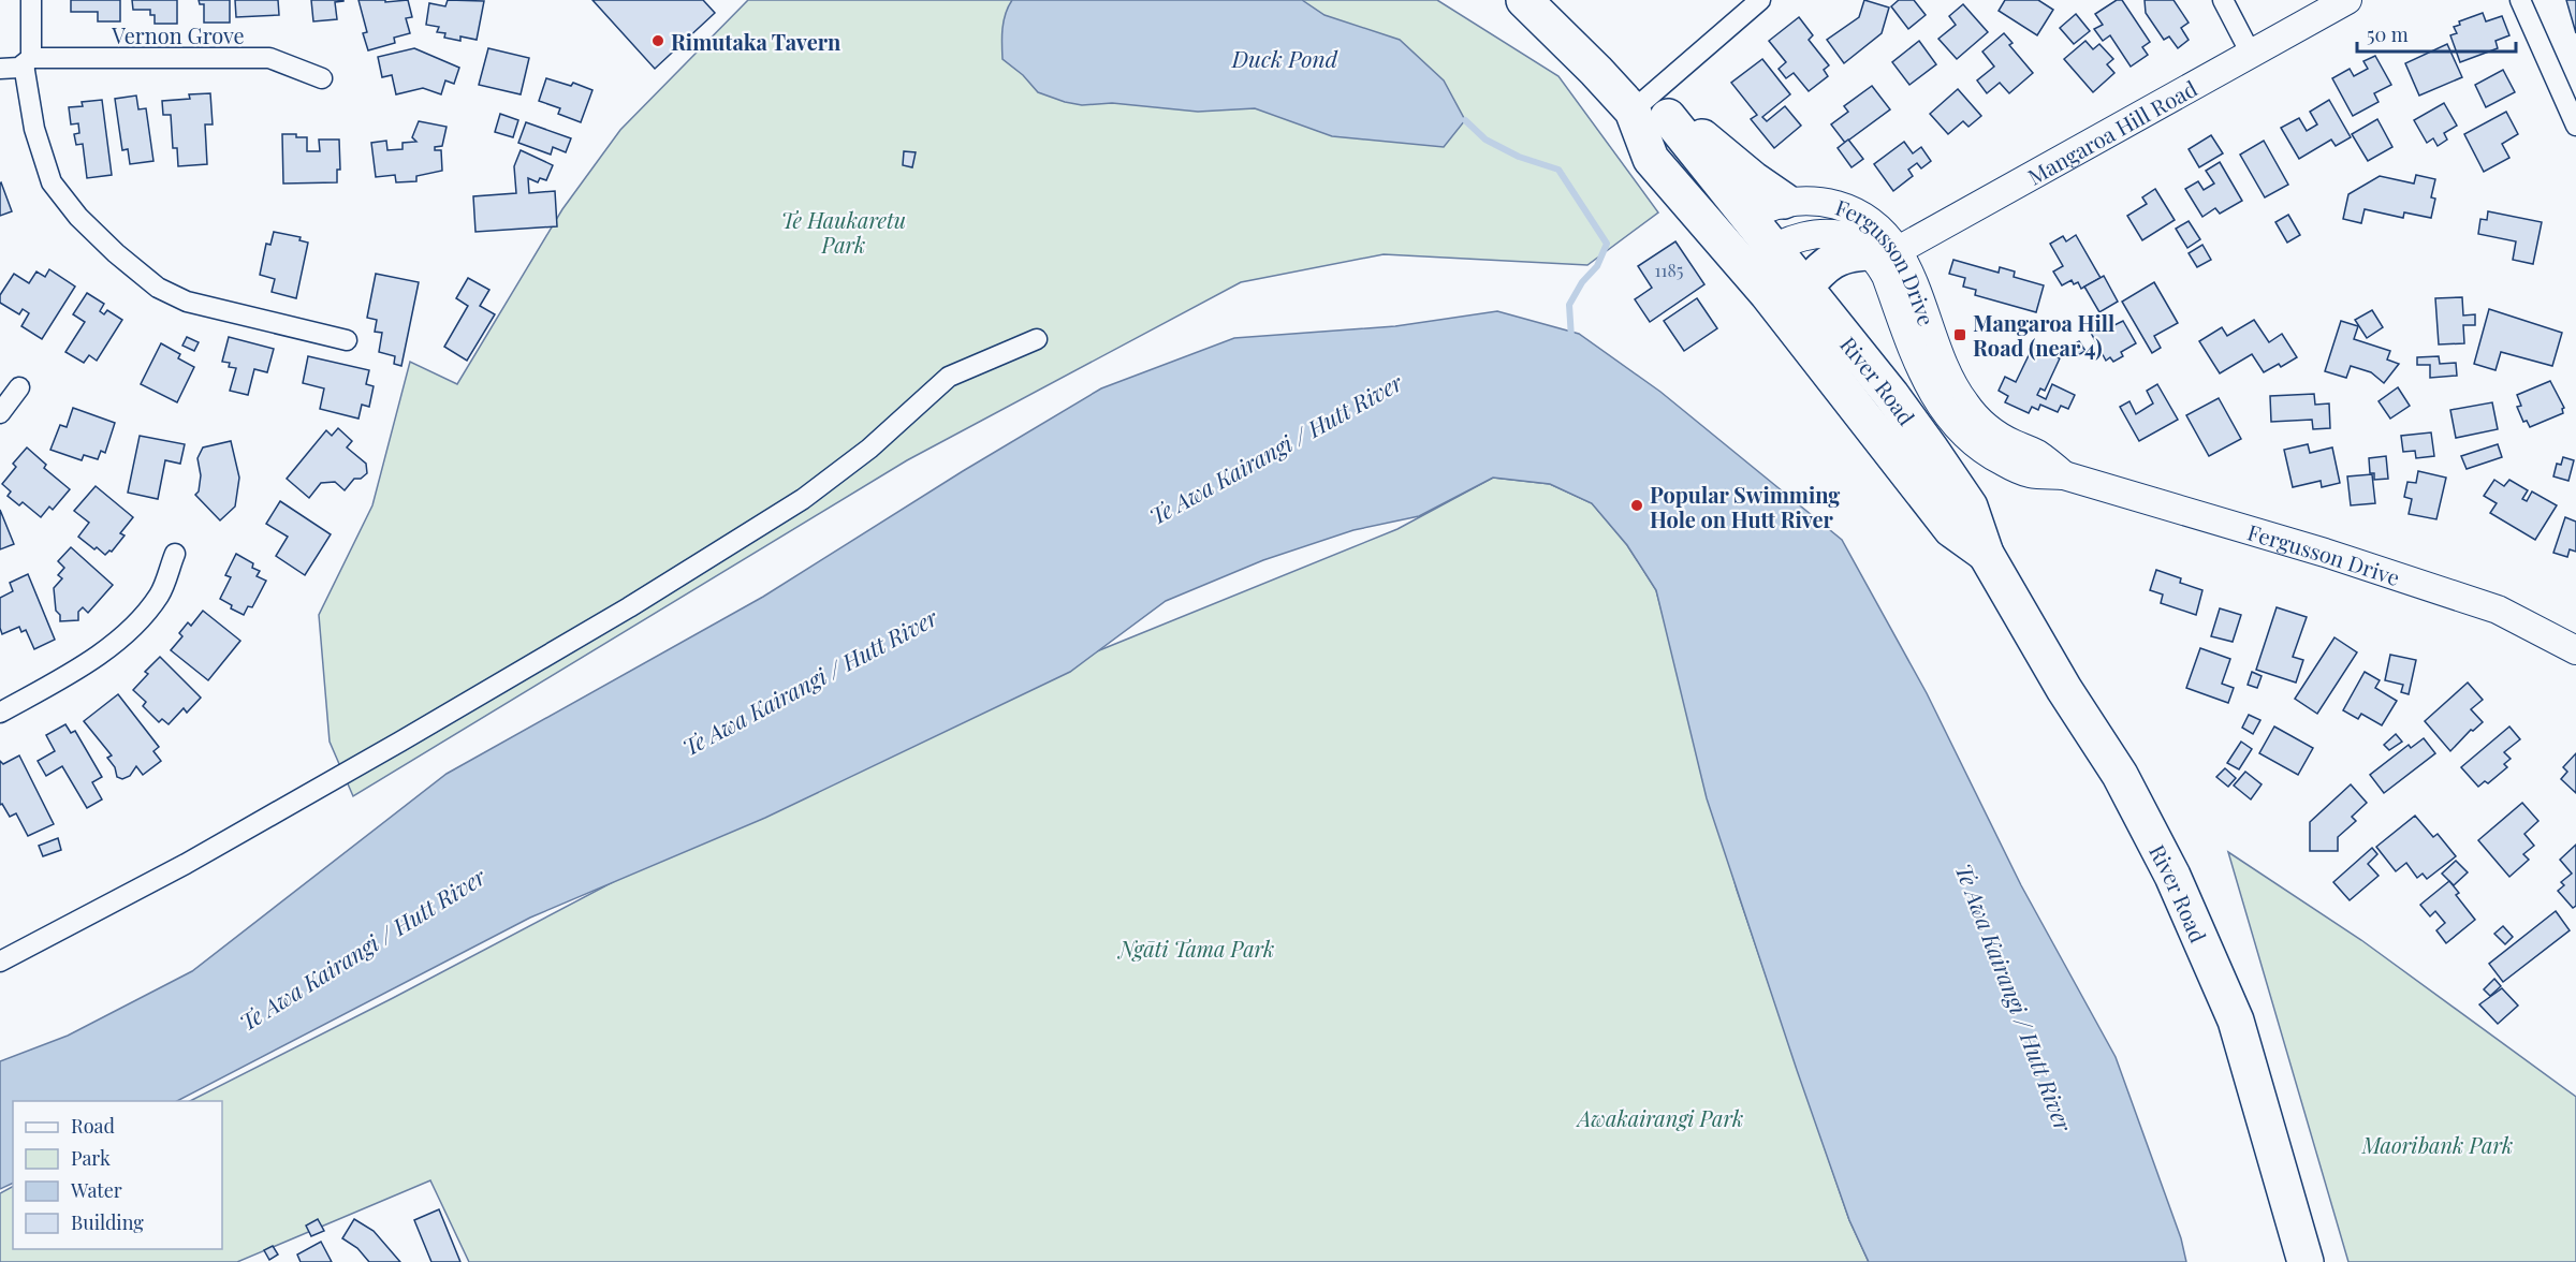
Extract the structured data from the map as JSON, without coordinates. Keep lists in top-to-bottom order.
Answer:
{
  "streets": {
    "highway": ["River Road"],
    "main road": ["Mangaroa Hill Road", "Fergusson Drive"],
    "street": ["Vernon Grove"]
  },
  "crossings": [
    ["Mangaroa Hill Road", "Fergusson Drive"],
    ["Fergusson Drive", "River Road"]
  ],
  "water": ["Duck Pond", "Te Awa Kairangi / Hutt River"],
  "parks": [
    "Te Haukaretu Park",
    "Ngāti Tama Park",
    "Awakairangi Park",
    "Maoribank Park"
  ],
  "places": {
    "other": ["Rimutaka Tavern", "Popular Swimming Hole on Hutt River"],
    "transit": ["Mangaroa Hill Road (near 4)"]
  },
  "house_numbers": ["1185"],
  "legend": [
    "Road",
    "Park",
    "Water",
    "Building"
  ],
  "scale_bar": "50 m"
}
